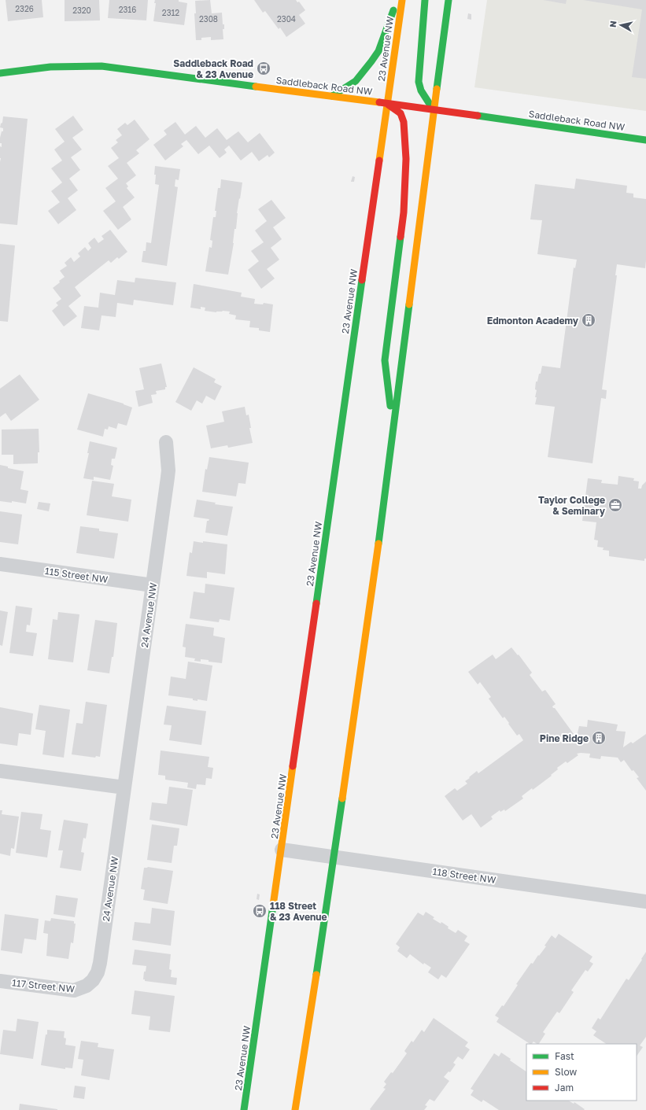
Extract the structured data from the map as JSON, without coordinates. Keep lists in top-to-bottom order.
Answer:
{
  "streets": {
    "main road": ["23 Avenue NW", "Saddleback Road NW"],
    "street": [
      "115 Street NW",
      "24 Avenue NW",
      "118 Street NW",
      "117 Street NW"
    ]
  },
  "crossings": [
    ["23 Avenue NW", "Saddleback Road NW"],
    ["23 Avenue NW", "118 Street NW"],
    ["115 Street NW", "24 Avenue NW"],
    ["24 Avenue NW", "117 Street NW"]
  ],
  "places": {
    "bus stop": ["Saddleback Road & 23 Avenue", "118 Street & 23 Avenue"],
    "building": ["Edmonton Academy", "Pine Ridge"],
    "office": ["Taylor College & Seminary"]
  },
  "house_numbers": [
    "2326",
    "2316",
    "2320",
    "2312",
    "2308",
    "2304"
  ],
  "legend": ["Fast", "Slow", "Jam"],
  "north": "left"
}
